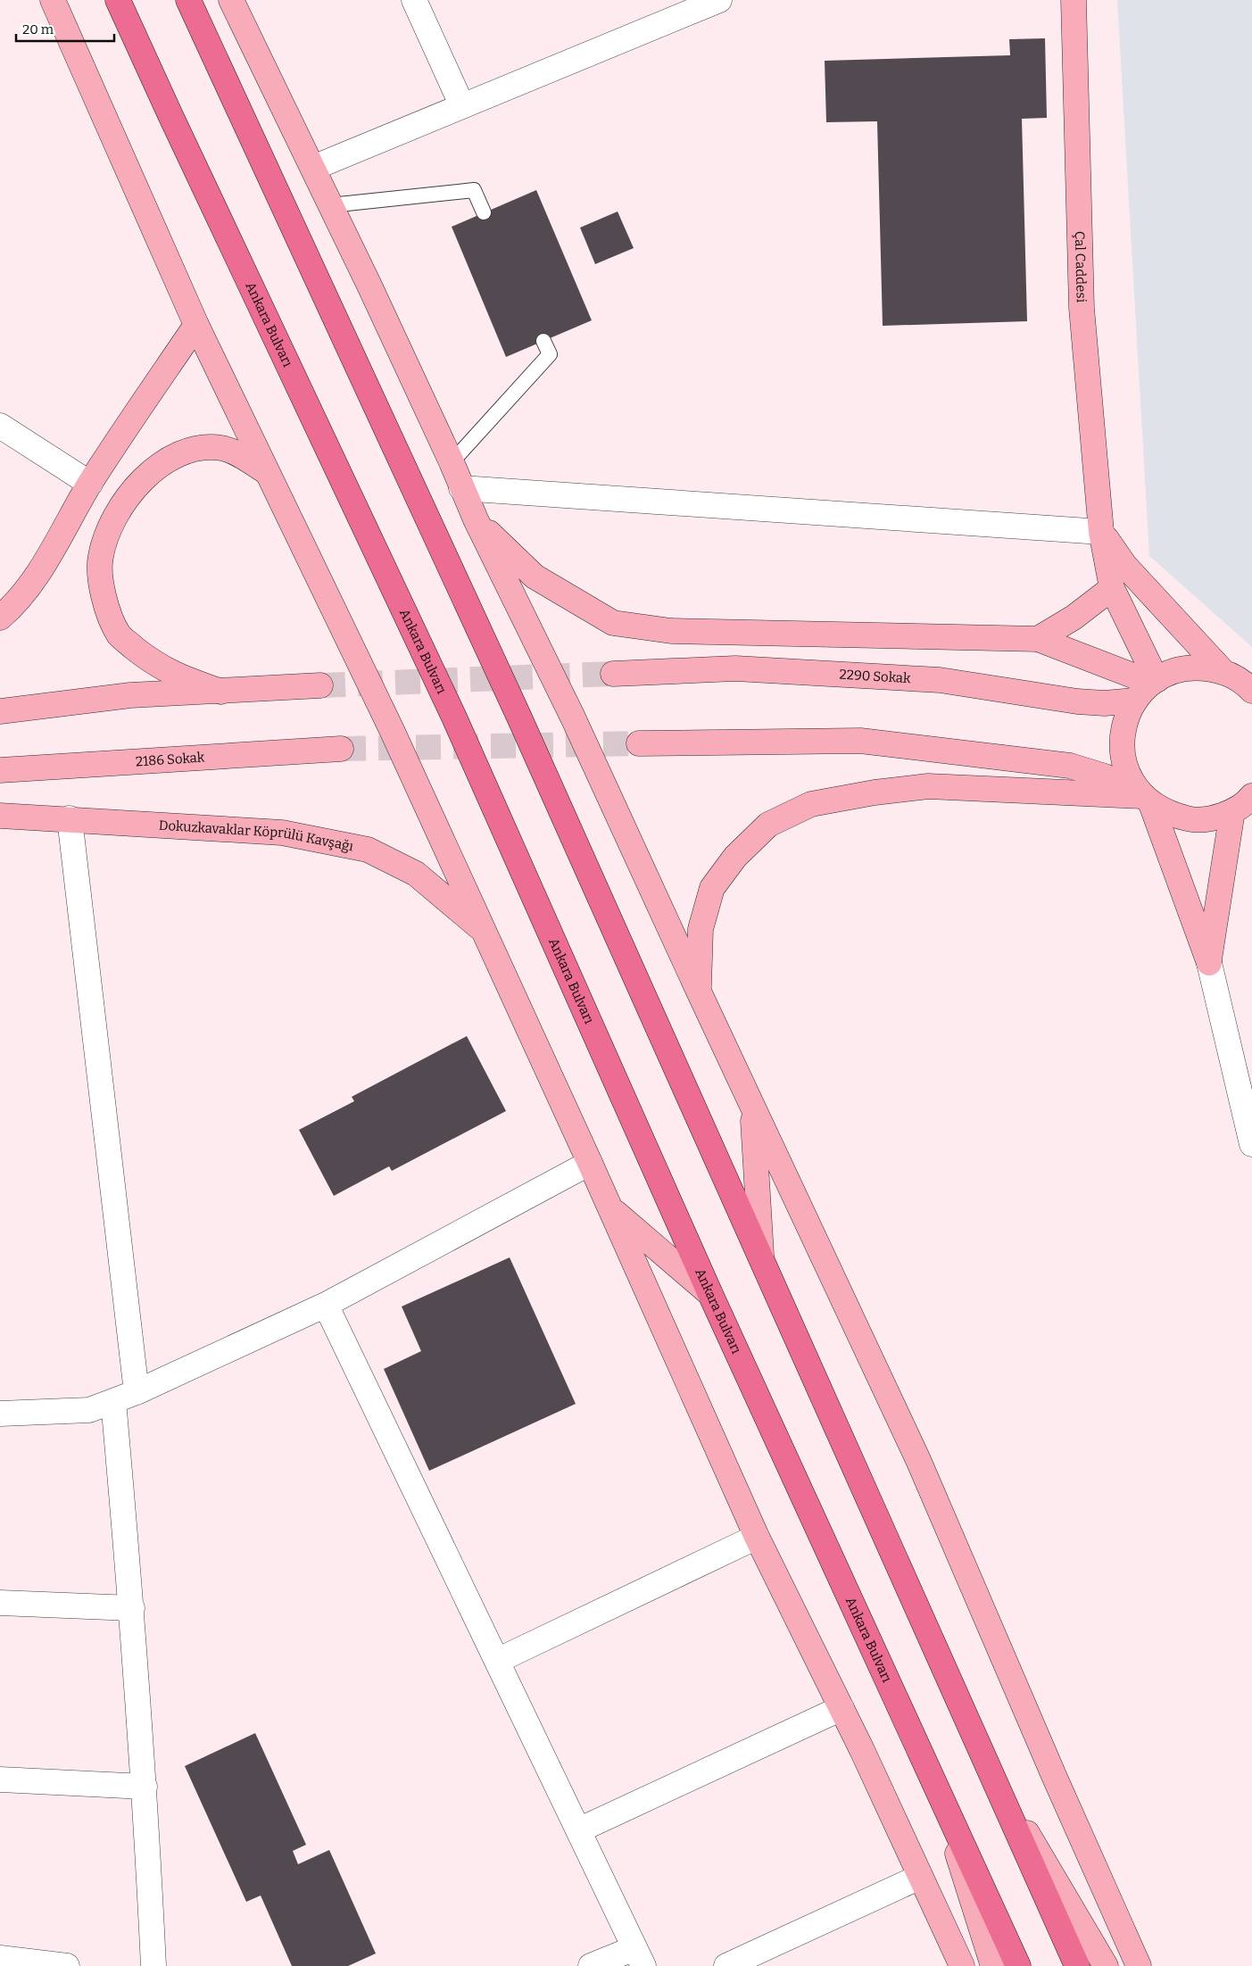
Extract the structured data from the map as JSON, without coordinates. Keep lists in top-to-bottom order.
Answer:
{
  "streets": {
    "main road": [
      "Çal Caddesi",
      "Ankara Bulvarı",
      "2290 Sokak",
      "2186 Sokak",
      "Dokuzkavaklar Köprülü Kavşağı"
    ]
  },
  "scale_bar": "20 m"
}
